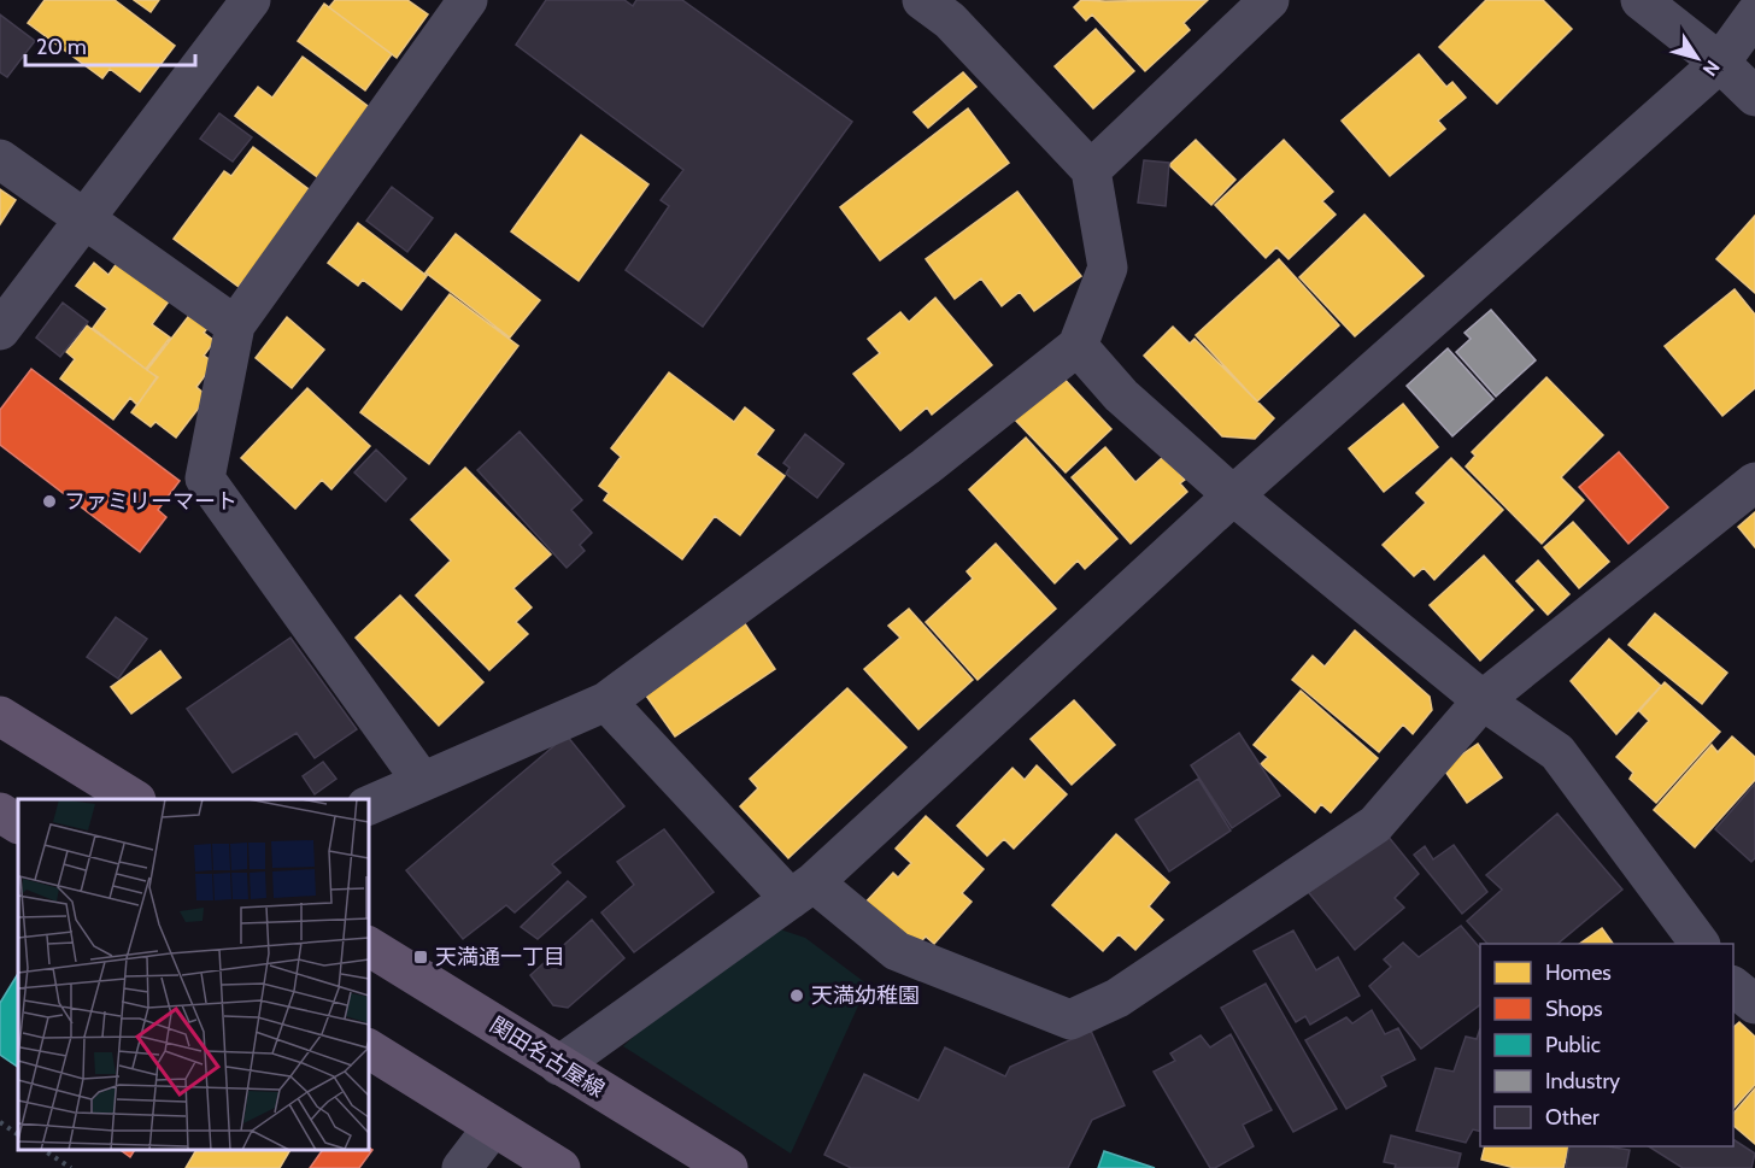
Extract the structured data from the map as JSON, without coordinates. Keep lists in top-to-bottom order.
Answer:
{
  "streets": {
    "main road": ["関田名古屋線"]
  },
  "places": {
    "other": ["ファミリーマート", "天満幼稚園"],
    "transit": ["天満通一丁目"]
  },
  "legend": [
    "Homes",
    "Shops",
    "Public",
    "Industry",
    "Other"
  ],
  "scale_bar": "20 m",
  "north": "bottom right"
}
